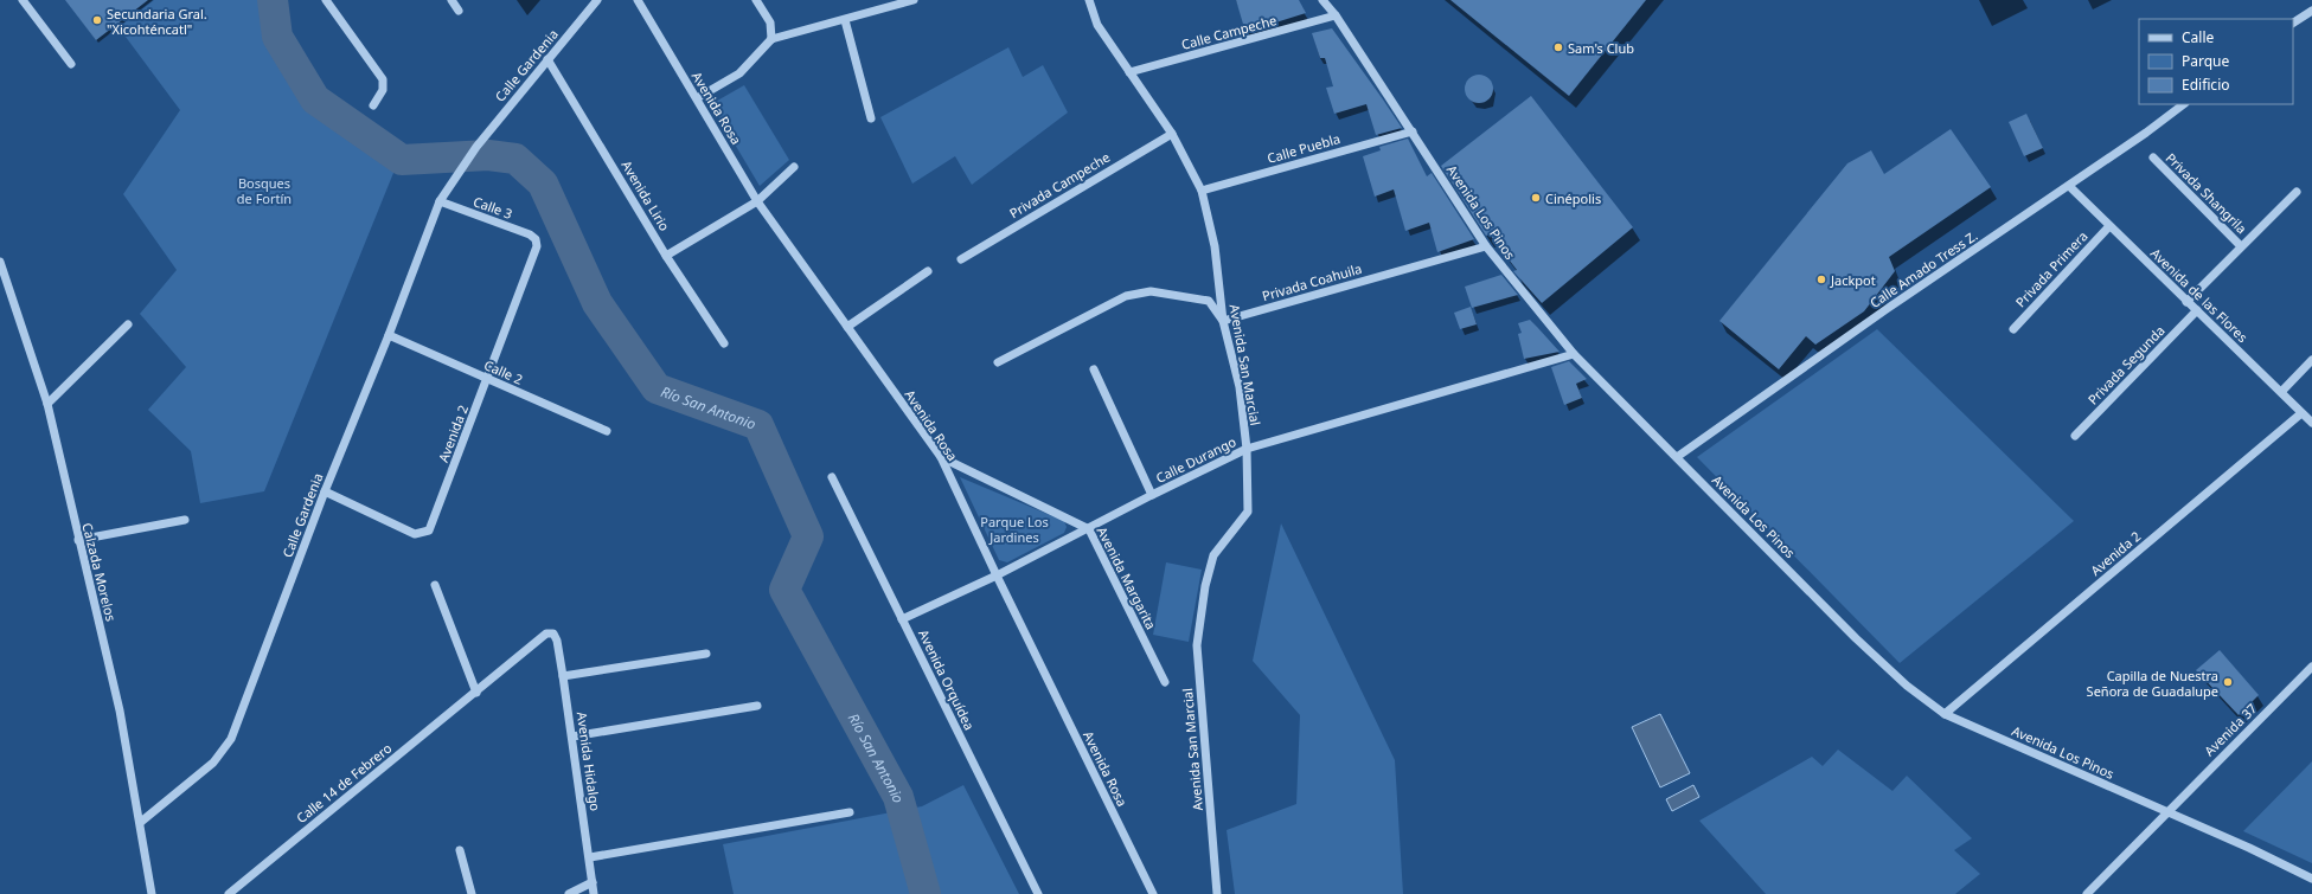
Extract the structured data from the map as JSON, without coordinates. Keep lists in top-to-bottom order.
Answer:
{
  "streets": {
    "street": [
      "Calle Campeche",
      "Calle Gardenia",
      "Avenida Rosa",
      "Calle Puebla",
      "Privada Campeche",
      "Privada Shangrila",
      "Avenida Lirio",
      "Calle 3",
      "Avenida Los Pinos",
      "Calle Amado Tress Z.",
      "Privada Primera",
      "Privada Coahuila",
      "Avenida de las Flores",
      "Avenida San Marcial",
      "Privada Segunda",
      "Calle 2",
      "Avenida 2",
      "Calle Durango",
      "Calzada Morelos",
      "Avenida Margarita",
      "Avenida Orquídea",
      "Avenida 37",
      "Avenida Hidalgo",
      "Calle 14 de Febrero"
    ]
  },
  "crossings": [
    ["Calle Campeche", "Avenida Los Pinos"],
    ["Calle Campeche", "Avenida San Marcial"],
    ["Calle Gardenia", "Avenida Lirio"],
    ["Calle Gardenia", "Calle 3"],
    ["Calle Gardenia", "Calle 2"],
    ["Calle Gardenia", "Avenida 2"],
    ["Calle Gardenia", "Calzada Morelos"],
    ["Avenida Rosa", "Calle Durango"],
    ["Avenida Rosa", "Avenida Margarita"],
    ["Calle Puebla", "Avenida Los Pinos"],
    ["Calle Puebla", "Avenida San Marcial"],
    ["Privada Campeche", "Avenida San Marcial"],
    ["Privada Shangrila", "Avenida de las Flores"],
    ["Calle 3", "Avenida 2"],
    ["Avenida Los Pinos", "Calle Amado Tress Z."],
    ["Avenida Los Pinos", "Privada Coahuila"],
    ["Avenida Los Pinos", "Avenida 2"],
    ["Avenida Los Pinos", "Calle Durango"],
    ["Avenida Los Pinos", "Avenida 37"],
    ["Calle Amado Tress Z.", "Avenida de las Flores"],
    ["Privada Primera", "Avenida de las Flores"],
    ["Privada Coahuila", "Avenida San Marcial"],
    ["Avenida de las Flores", "Privada Segunda"],
    ["Avenida de las Flores", "Avenida 2"],
    ["Avenida San Marcial", "Calle Durango"],
    ["Calle 2", "Avenida 2"],
    ["Calle Durango", "Avenida Margarita"],
    ["Calle Durango", "Avenida Orquídea"],
    ["Avenida Hidalgo", "Calle 14 de Febrero"]
  ],
  "water": ["Río San Antonio"],
  "parks": ["Bosques de Fortín", "Parque Los Jardines"],
  "places": [
    "Secundaria Gral. \"Xicohténcatl\"",
    "Sam's Club",
    "Cinépolis",
    "Jackpot",
    "Capilla de Nuestra Señora de Guadalupe"
  ],
  "legend": ["Calle", "Parque", "Edificio"]
}
